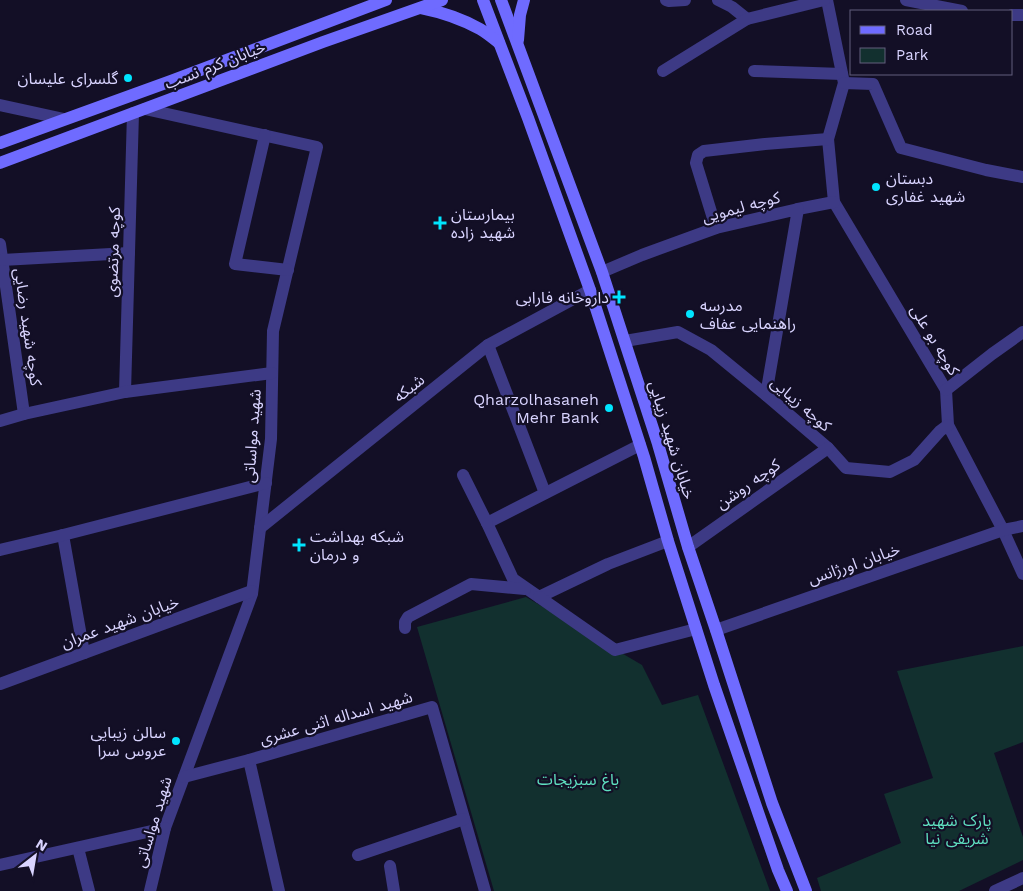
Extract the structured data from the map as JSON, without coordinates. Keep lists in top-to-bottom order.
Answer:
{
  "streets": {
    "main road": ["خیابان کرم نسب", "خیابان شهید زیبایی"],
    "street": [
      "کوچه لیمویی",
      "کوچه مرتضوی",
      "کوچه شهید رضایی",
      "کوچه بو علی",
      "شبکه",
      "کوچه زیبایی",
      "شهید مواساتی",
      "کوچه روشن",
      "خیابان اورژانس",
      "خیابان شهید عمران",
      "شهید اسداله اثنی عشری"
    ]
  },
  "crossings": [
    ["خیابان کرم نسب", "کوچه مرتضوی"],
    ["خیابان کرم نسب", "شهید مواساتی"],
    ["کوچه لیمویی", "کوچه زیبایی"],
    ["کوچه لیمویی", "خیابان شهید زیبایی"],
    ["کوچه بو علی", "کوچه زیبایی"],
    ["کوچه بو علی", "خیابان اورژانس"],
    ["شبکه", "شهید مواساتی"],
    ["شبکه", "خیابان شهید زیبایی"],
    ["کوچه زیبایی", "خیابان شهید زیبایی"],
    ["کوچه زیبایی", "کوچه روشن"],
    ["شهید مواساتی", "خیابان شهید عمران"],
    ["شهید مواساتی", "شهید اسداله اثنی عشری"],
    ["خیابان شهید زیبایی", "کوچه روشن"],
    ["خیابان شهید زیبایی", "خیابان اورژانس"]
  ],
  "parks": ["باغ سبزیجات", "پارک شهید شریفی نیا"],
  "places": {
    "other": [
      "گلسرای علیسان",
      "دبستان شهید غفاری",
      "مدرسه راهنمایی عفاف",
      "Qharzolhasaneh Mehr Bank",
      "سالن زیبایی عروس سرا"
    ],
    "health": ["بیمارستان شهید زاده", "داروخانه فارابی", "شبکه بهداشت و درمان"]
  },
  "legend": ["Road", "Park"],
  "north": "top right"
}
